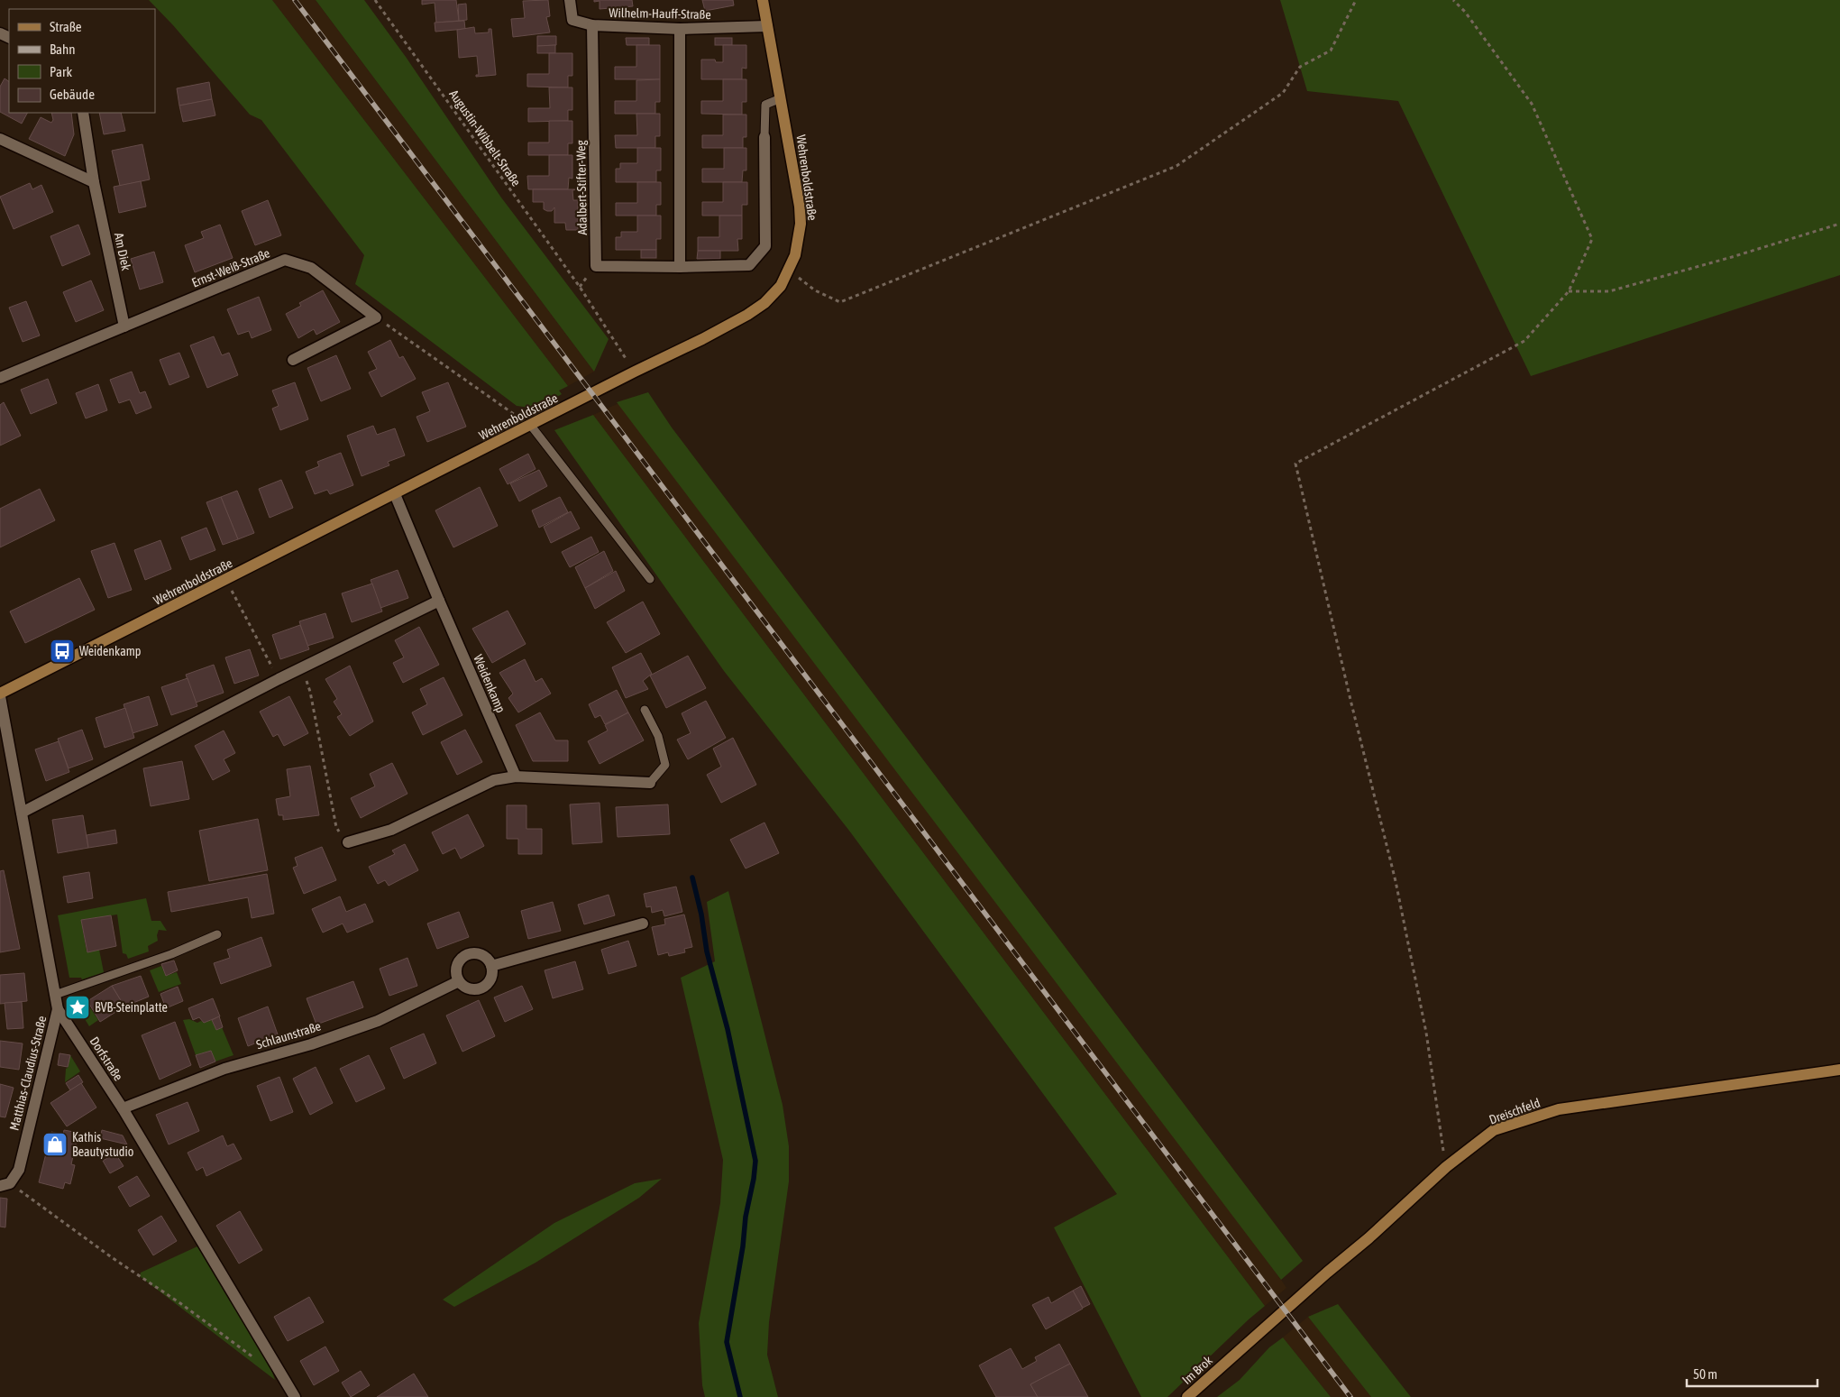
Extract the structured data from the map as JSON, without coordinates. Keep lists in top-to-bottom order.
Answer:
{
  "streets": {
    "street": [
      "Wilhelm-Hauff-Straße",
      "Wehrenboldstraße",
      "Adalbert-Stifter-Weg",
      "Am Diek",
      "Ernst-Weiß-Straße",
      "Weidenkamp",
      "Schlaunstraße",
      "Dorfstraße",
      "Matthias-Claudius-Straße",
      "Dreischfeld",
      "Im Brok"
    ],
    "path": ["Augustin-Wibbelt-Straße"]
  },
  "crossings": [
    ["Wilhelm-Hauff-Straße", "Wehrenboldstraße"],
    ["Wilhelm-Hauff-Straße", "Adalbert-Stifter-Weg"],
    ["Augustin-Wibbelt-Straße", "Wehrenboldstraße"],
    ["Wehrenboldstraße", "Weidenkamp"],
    ["Wehrenboldstraße", "Dorfstraße"],
    ["Am Diek", "Ernst-Weiß-Straße"],
    ["Schlaunstraße", "Dorfstraße"],
    ["Dorfstraße", "Matthias-Claudius-Straße"],
    ["Dreischfeld", "Im Brok"]
  ],
  "places": {
    "bus stop": ["Weidenkamp"],
    "place": ["BVB-Steinplatte"],
    "shop": ["Kathis Beautystudio"]
  },
  "legend": [
    "Straße",
    "Bahn",
    "Park",
    "Gebäude"
  ],
  "scale_bar": "50 m"
}
